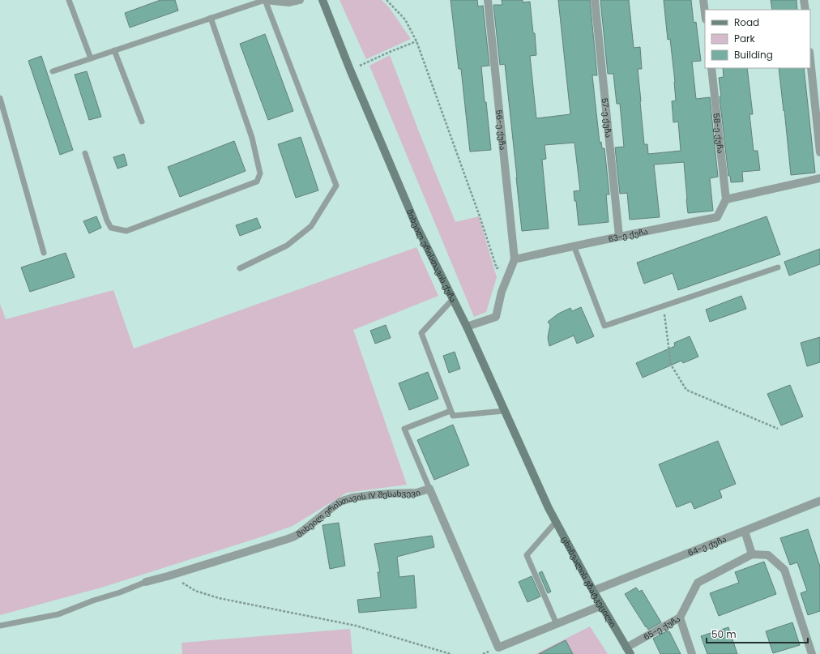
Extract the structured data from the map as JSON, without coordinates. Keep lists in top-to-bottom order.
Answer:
{
  "streets": {
    "main road": ["მიხეილ ერისთავის ქუჩა", "ცხინვალის გზატკეცილი"],
    "street": [
      "57-ე ქუჩა",
      "56-ე ქუჩა",
      "58-ე ქუჩა",
      "63-ე ქუჩა",
      "მიხეილ ერისთავის IV შესახვევი",
      "64-ე ქუჩა",
      "65-ე ქუჩა"
    ]
  },
  "crossings": [
    ["57-ე ქუჩა", "63-ე ქუჩა"],
    ["56-ე ქუჩა", "63-ე ქუჩა"],
    ["58-ე ქუჩა", "63-ე ქუჩა"],
    ["მიხეილ ერისთავის ქუჩა", "ცხინვალის გზატკეცილი"],
    ["მიხეილ ერისთავის IV შესახვევი", "ცხინვალის გზატკეცილი"],
    ["64-ე ქუჩა", "ცხინვალის გზატკეცილი"],
    ["ცხინვალის გზატკეცილი", "65-ე ქუჩა"]
  ],
  "legend": ["Road", "Park", "Building"],
  "scale_bar": "50 m"
}
